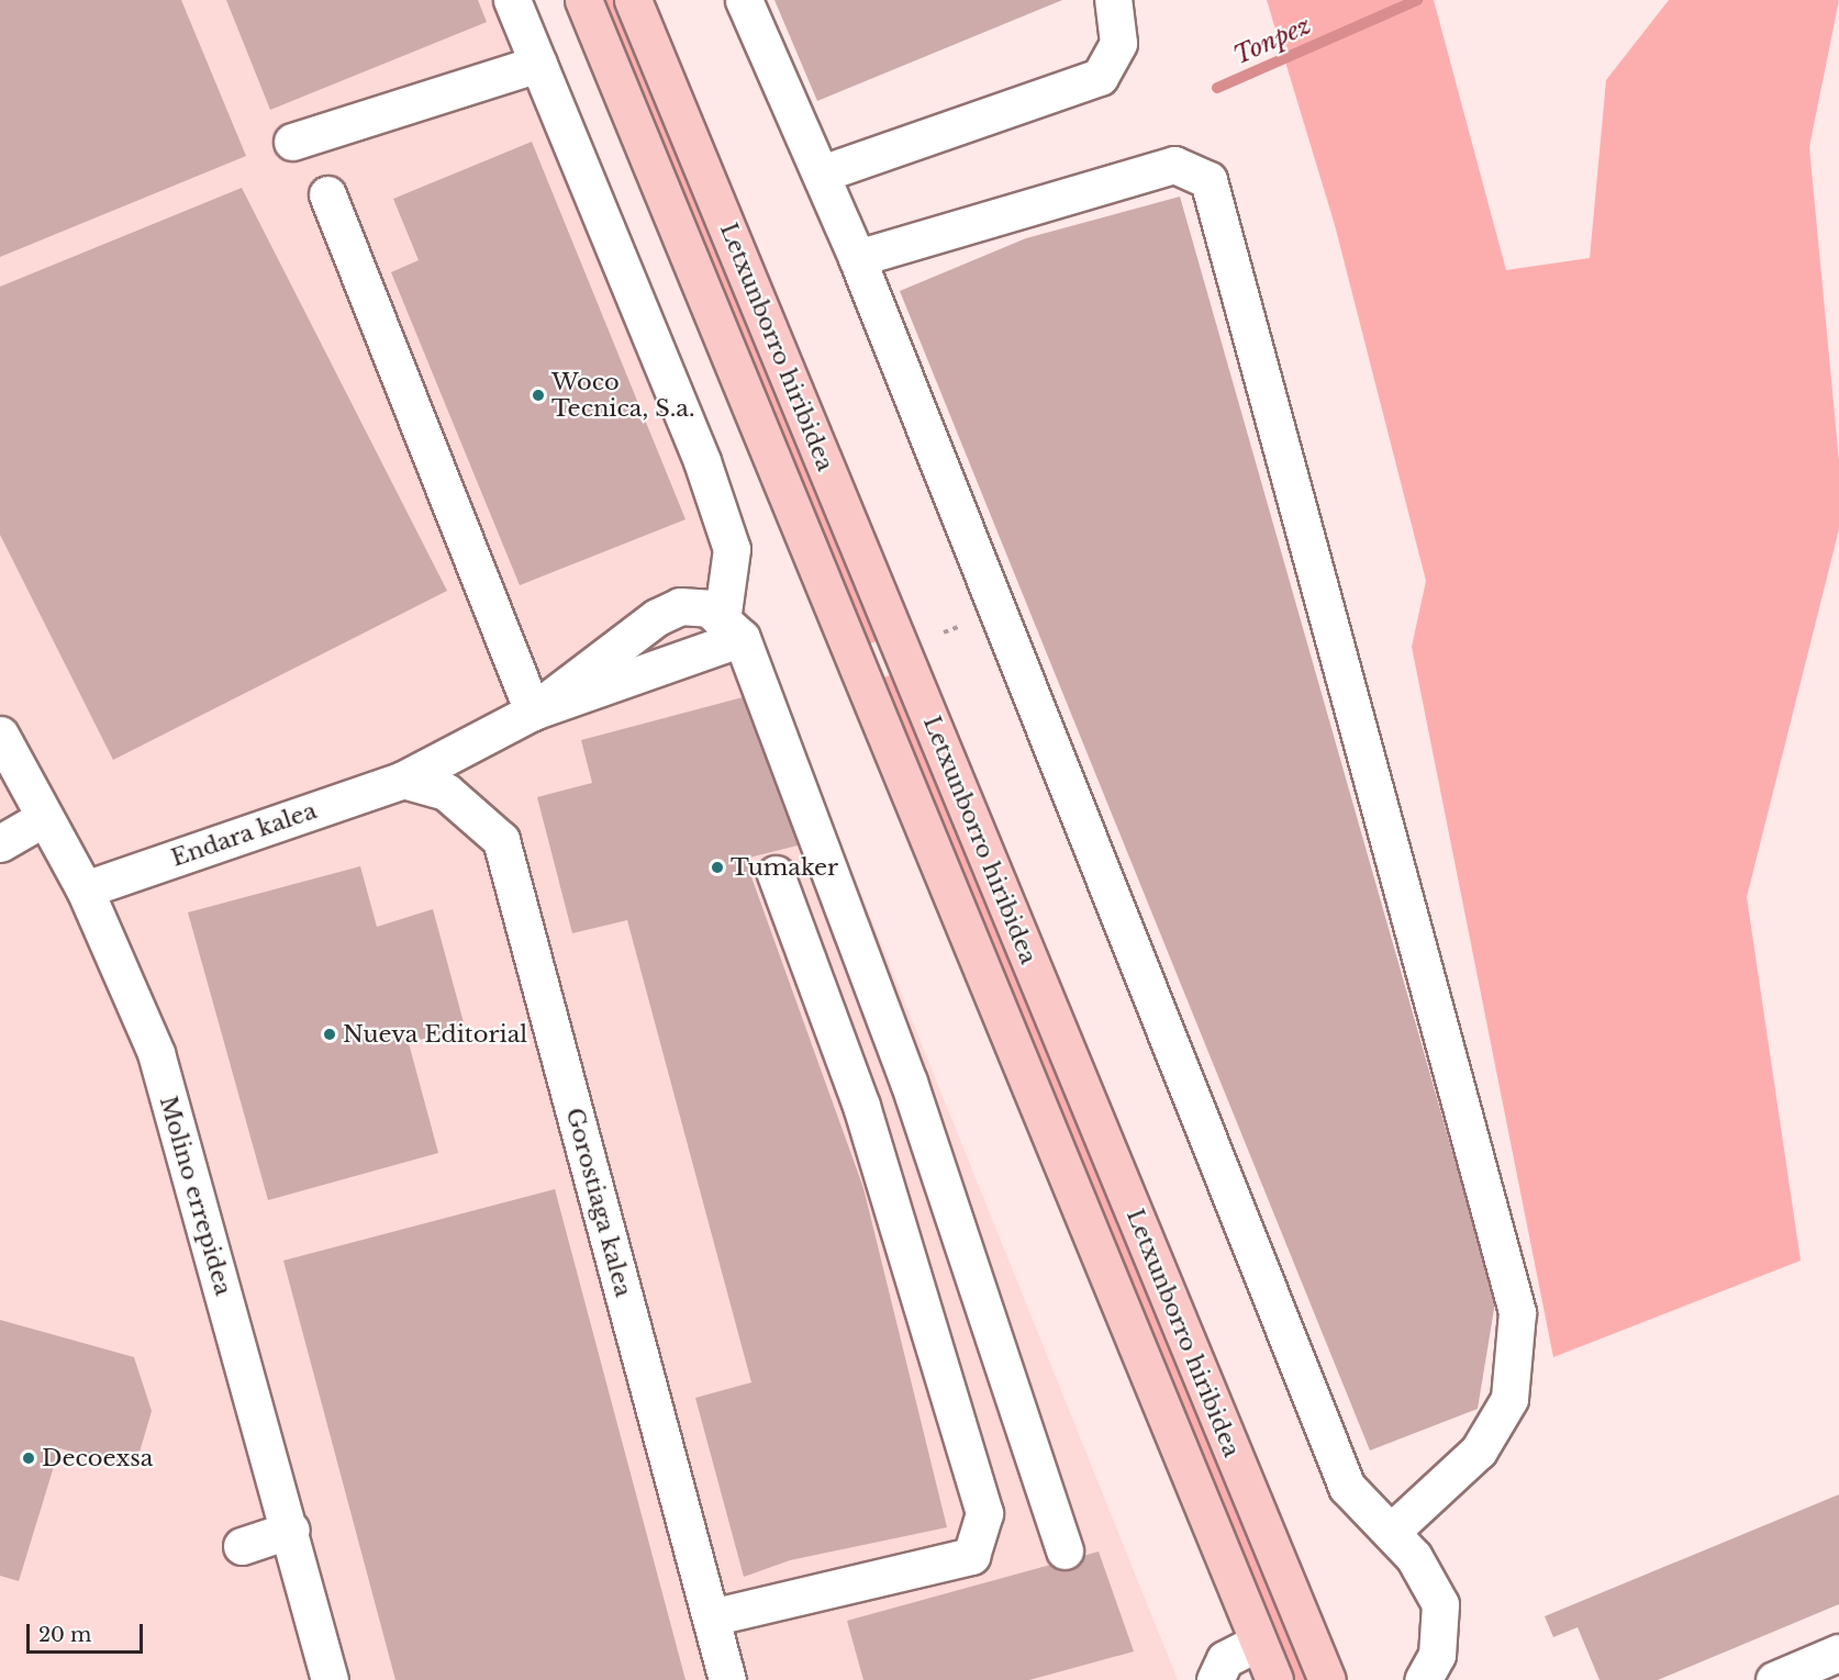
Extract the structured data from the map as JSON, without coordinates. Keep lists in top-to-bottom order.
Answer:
{
  "streets": {
    "main road": ["Letxunborro hiribidea"],
    "street": ["Endara kalea", "Molino errepidea", "Gorostiaga kalea"]
  },
  "crossings": [
    ["Endara kalea", "Molino errepidea"],
    ["Endara kalea", "Gorostiaga kalea"]
  ],
  "water": ["Tonpez"],
  "places": [
    "Woco Tecnica, S.a.",
    "Tumaker",
    "Nueva Editorial",
    "Decoexsa"
  ],
  "scale_bar": "20 m"
}
